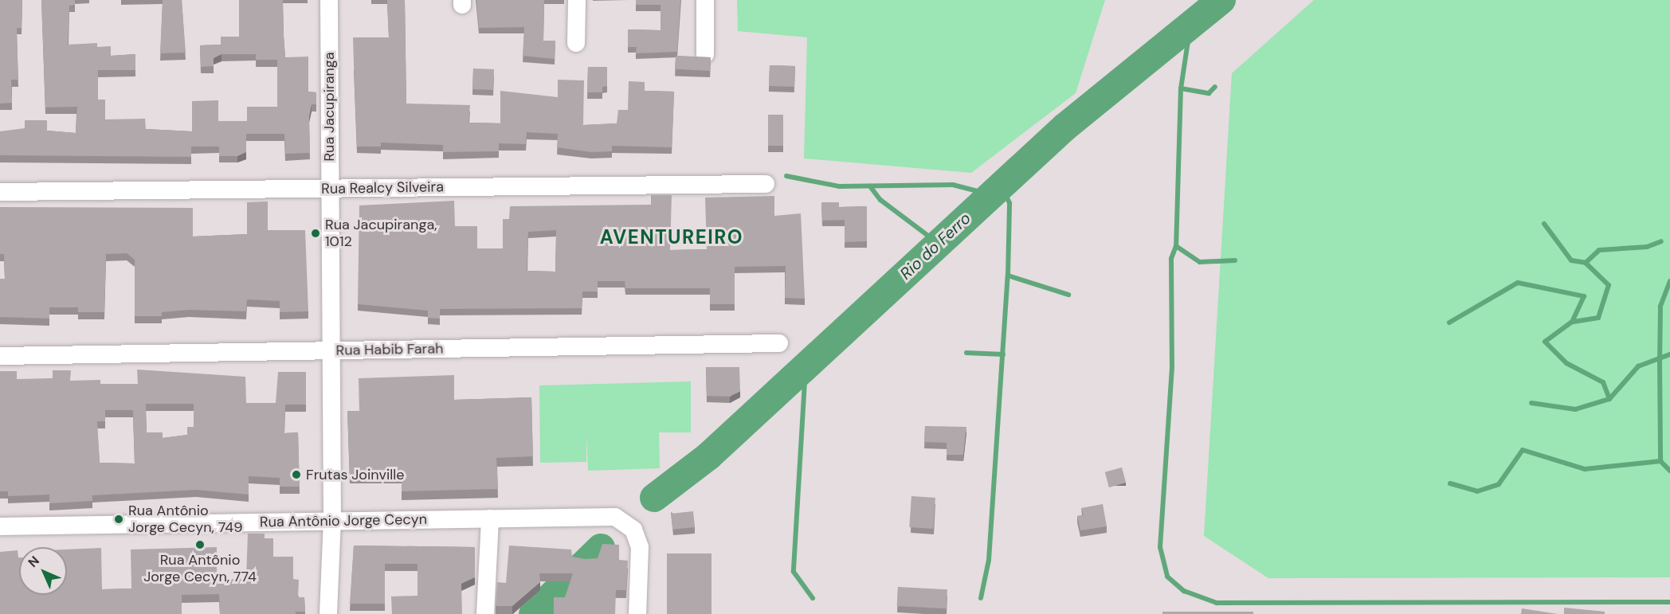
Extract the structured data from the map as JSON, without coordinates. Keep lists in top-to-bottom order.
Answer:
{
  "streets": {
    "street": [
      "Rua Jacupiranga",
      "Rua Realcy Silveira",
      "Rua Habib Farah",
      "Rua Antônio Jorge Cecyn"
    ]
  },
  "crossings": [
    ["Rua Jacupiranga", "Rua Realcy Silveira"],
    ["Rua Jacupiranga", "Rua Habib Farah"],
    ["Rua Jacupiranga", "Rua Antônio Jorge Cecyn"]
  ],
  "districts": ["AVENTUREIRO"],
  "water": ["Rio do Ferro"],
  "places": [
    "Rua Jacupiranga, 1012",
    "Frutas Joinville",
    "Rua Antônio Jorge Cecyn, 749",
    "Rua Antônio Jorge Cecyn, 774"
  ],
  "north": "top left"
}
